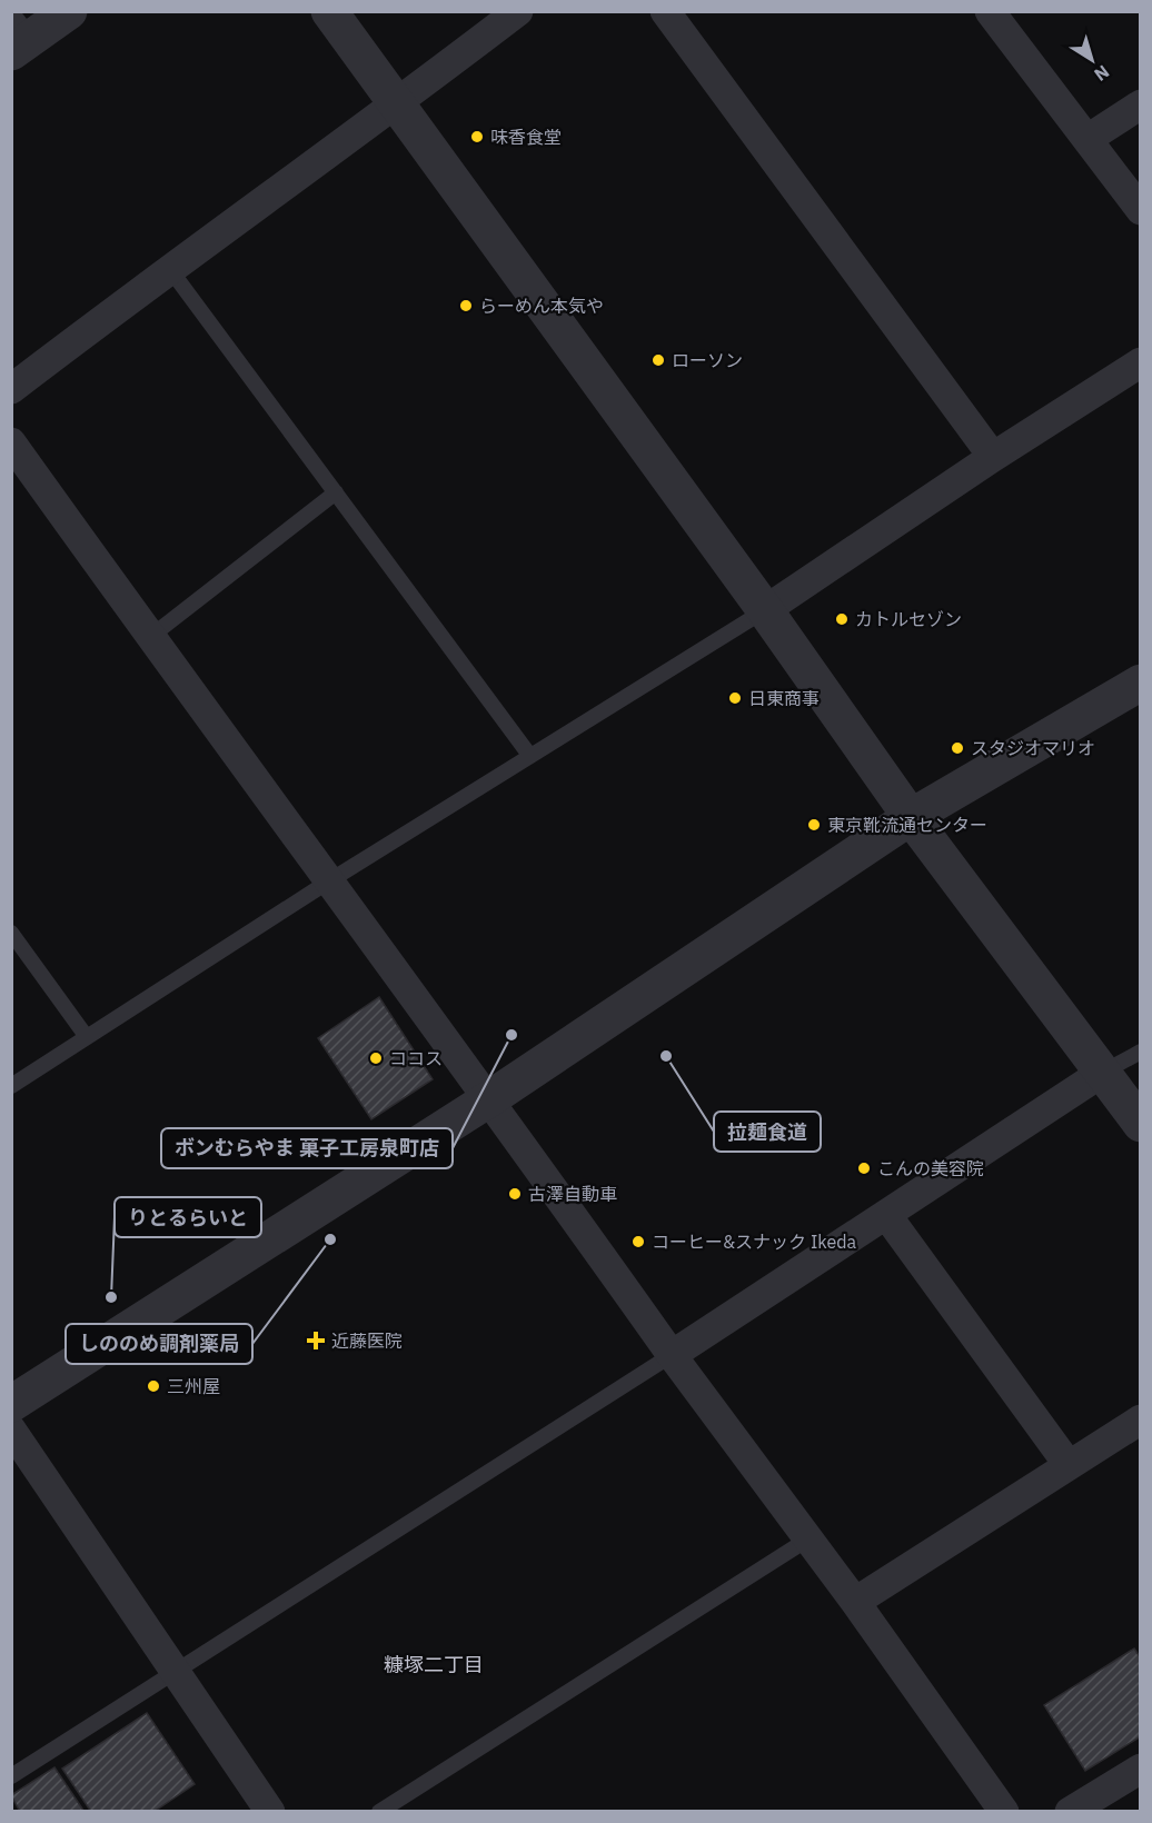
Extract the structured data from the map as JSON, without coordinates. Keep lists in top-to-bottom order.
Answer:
{
  "districts": ["糠塚二丁目"],
  "places": {
    "other": [
      "味香食堂",
      "らーめん本気や",
      "ローソン",
      "カトルセゾン",
      "日東商事",
      "スタジオマリオ",
      "東京靴流通センター",
      "ボンむらやま 菓子工房泉町店",
      "拉麺食道",
      "ココス",
      "こんの美容院",
      "古澤自動車",
      "しののめ調剤薬局",
      "コーヒー&スナック Ikeda",
      "りとるらいと",
      "三州屋"
    ],
    "health": ["近藤医院"]
  },
  "north": "bottom right"
}
